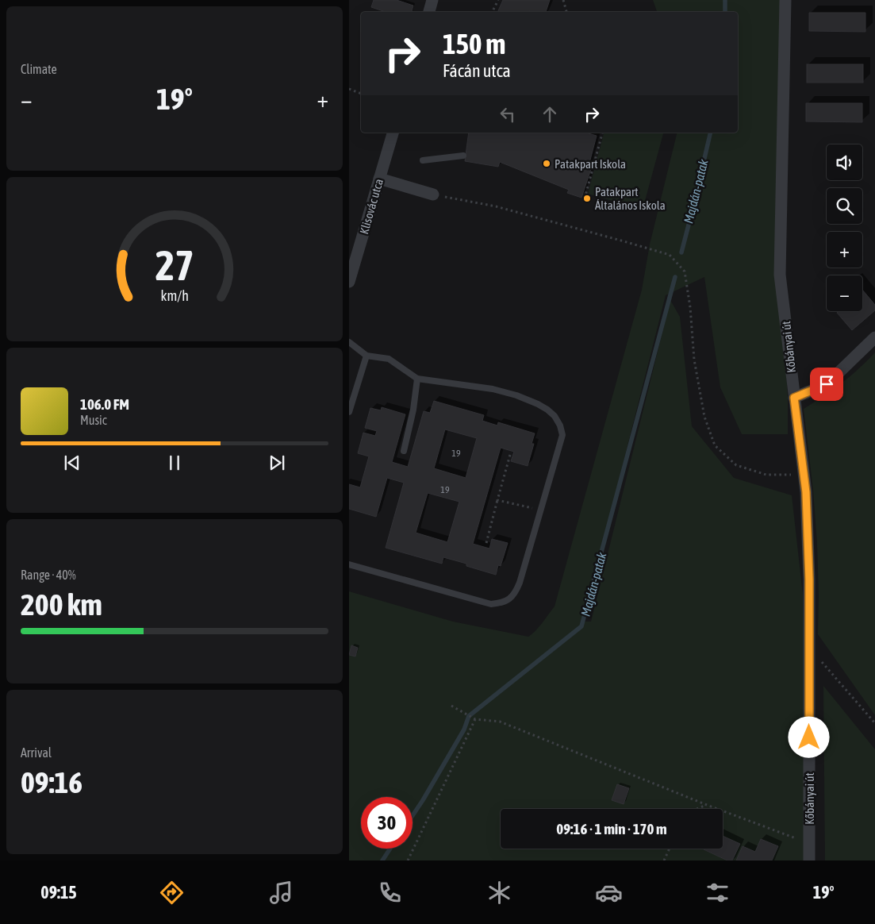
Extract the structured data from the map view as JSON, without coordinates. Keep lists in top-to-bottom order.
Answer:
{
  "streets": {
    "street": ["Klisovác utca", "Kőbányai út"]
  },
  "water": ["Majdán-patak"],
  "places": ["Patakpart Iskola", "Patakpart Általános Iskola"],
  "house_numbers": ["19", "19"],
  "page": {
    "tile": [
      "Climate",
      ["Range · 40%", "200 km"],
      ["Arrival", "09:16"]
    ],
    "turn": ["150 m", "Fácán utca"],
    "heat": ["−", "19°", "+"],
    "map_buttons": ["+", "−"],
    "song": ["106.0 FM", "Music"],
    "limit": "30",
    "trip": "09:16 · 1 min · 170 m",
    "tabs": ["09:15", "19°"],
    "gauge": ["27", "km/h"]
  }
}
